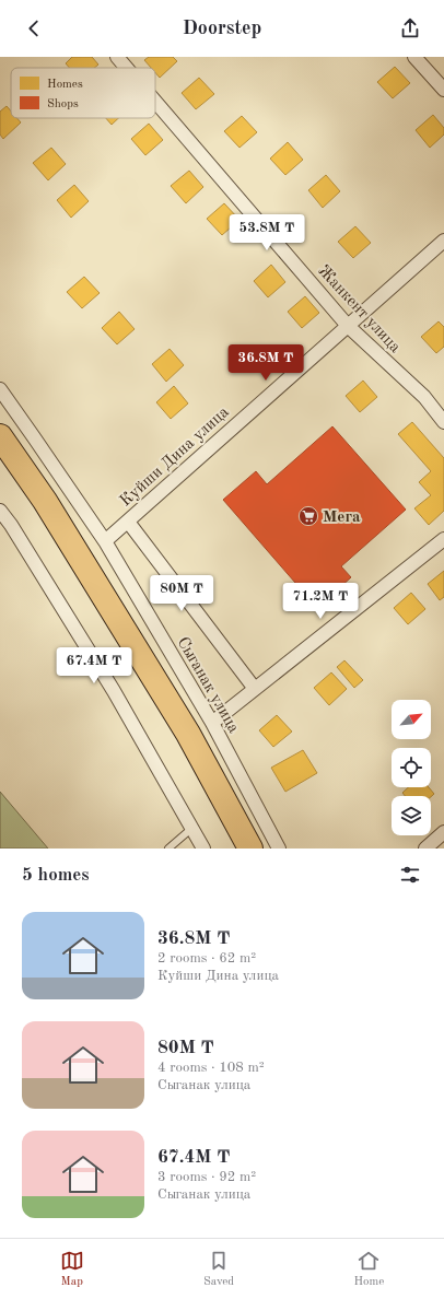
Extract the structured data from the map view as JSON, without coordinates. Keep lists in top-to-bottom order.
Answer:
{
  "streets": {
    "street": ["Жанкент улица", "Куйши Дина улица", "Сыганак улица"]
  },
  "crossings": [
    ["Жанкент улица", "Куйши Дина улица"],
    ["Куйши Дина улица", "Сыганак улица"]
  ],
  "places": {
    "supermarket": ["Мега"]
  },
  "legend": ["Homes", "Shops"],
  "north": "top right",
  "page": {
    "header": "Doorstep",
    "price": [
      "53.8M ₸",
      "36.8M ₸",
      "80M ₸",
      "71.2M ₸",
      "67.4M ₸"
    ],
    "heading": "5 homes",
    "list": [
      {
        "name": "36.8M ₸",
        "note": "2 rooms · 62 m² · Куйши Дина улица"
      },
      {
        "name": "80M ₸",
        "note": "4 rooms · 108 m² · Сыганак улица"
      },
      {
        "name": "67.4M ₸",
        "note": "3 rooms · 92 m² · Сыганак улица"
      }
    ],
    "tabs": ["Map", "Saved", "Home"]
  }
}
